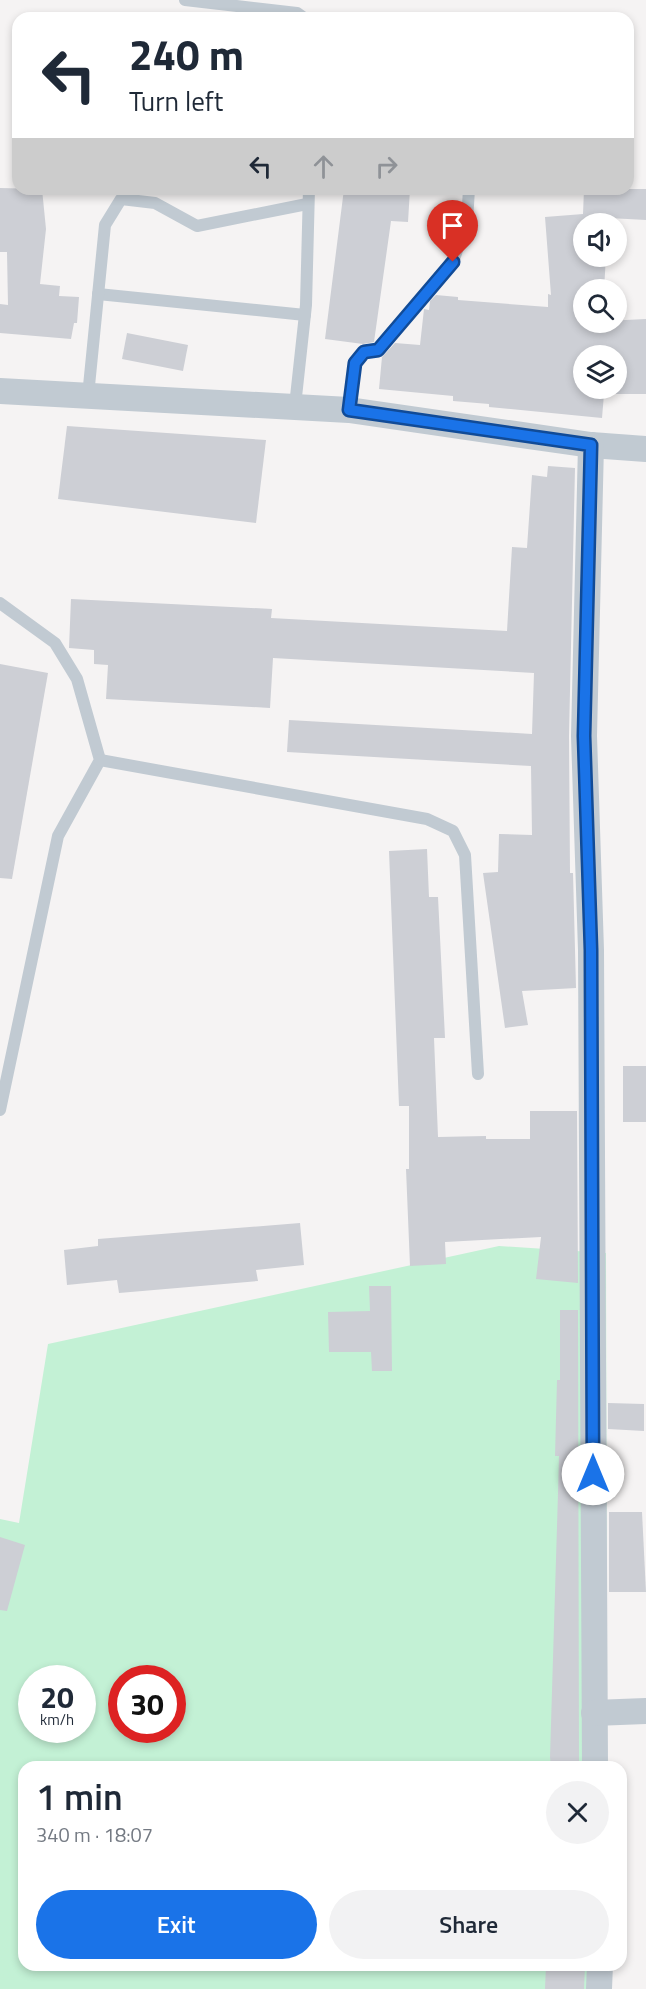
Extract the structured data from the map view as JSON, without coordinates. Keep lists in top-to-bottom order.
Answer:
{
  "page": {
    "turn": ["240 m", "Turn left"],
    "speed": "20 km/h",
    "limit": "30",
    "heading": ["1 min", "340 m · 18:07"],
    "buttons": ["Exit", "Share"]
  }
}
